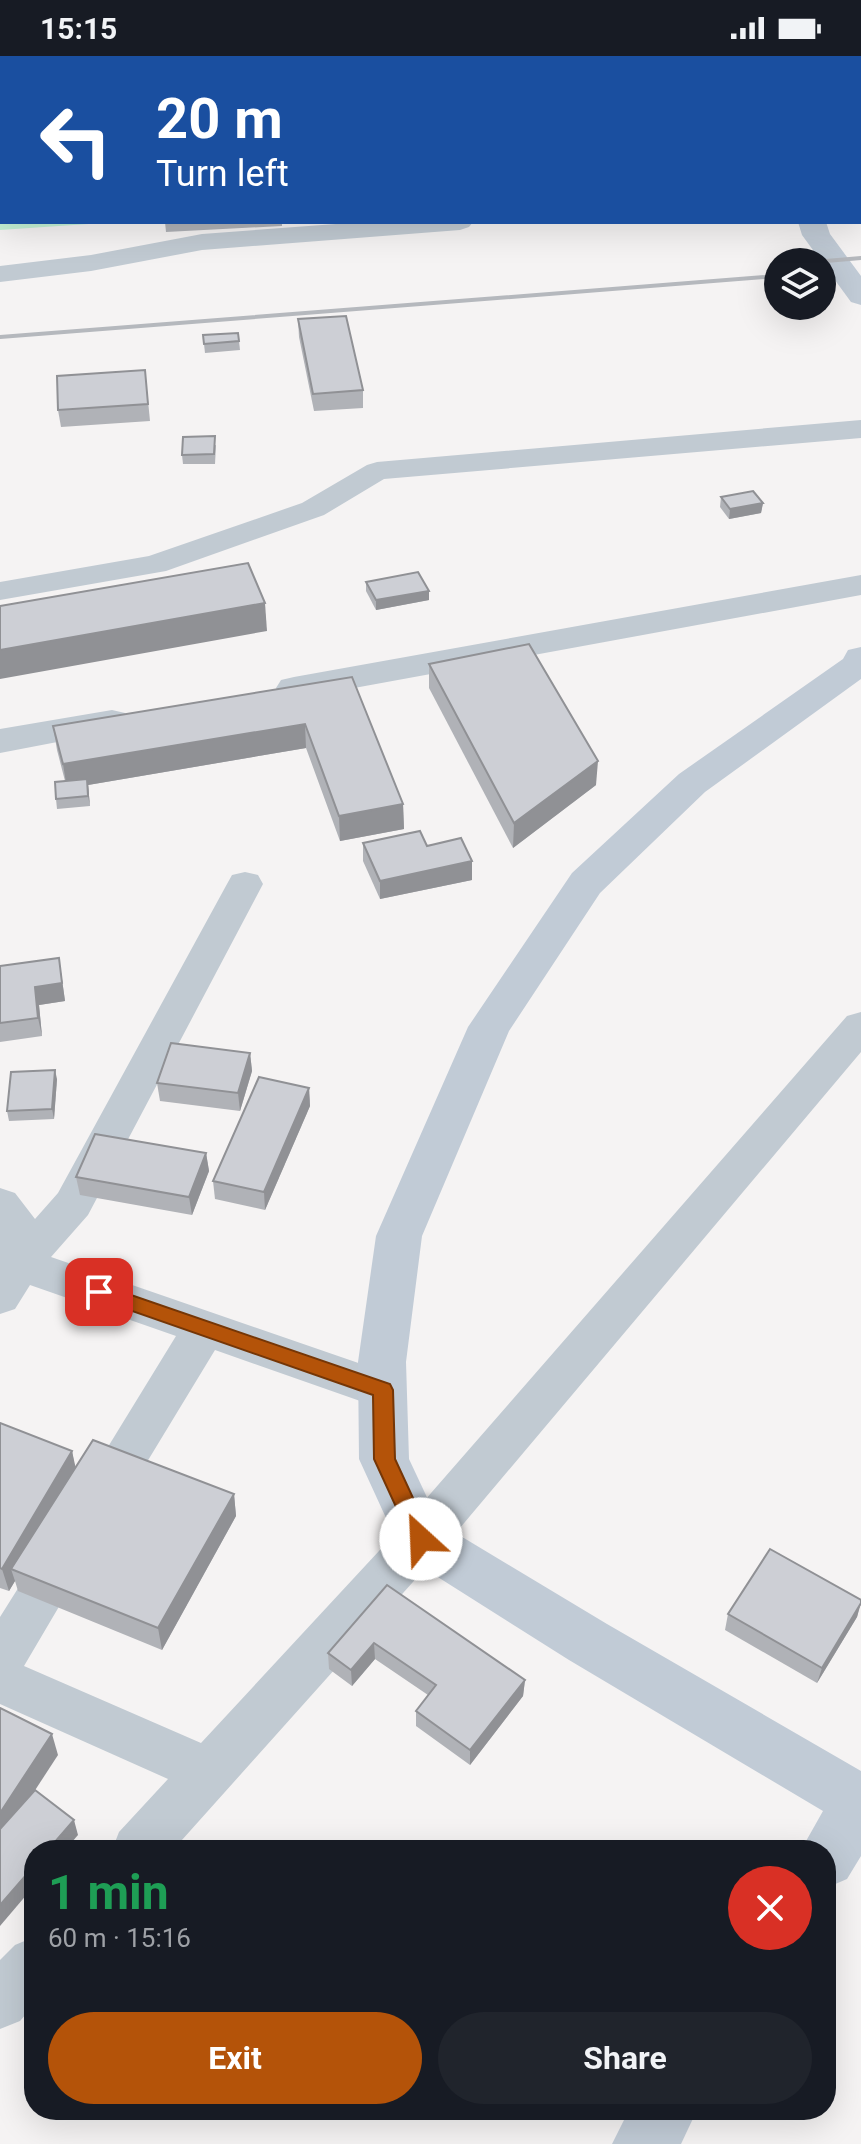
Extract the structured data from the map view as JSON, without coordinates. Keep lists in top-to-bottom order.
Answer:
{
  "page": {
    "status": "15:15",
    "turn": ["20 m", "Turn left"],
    "heading": ["1 min", "60 m · 15:16"],
    "buttons": ["Exit", "Share"]
  }
}
